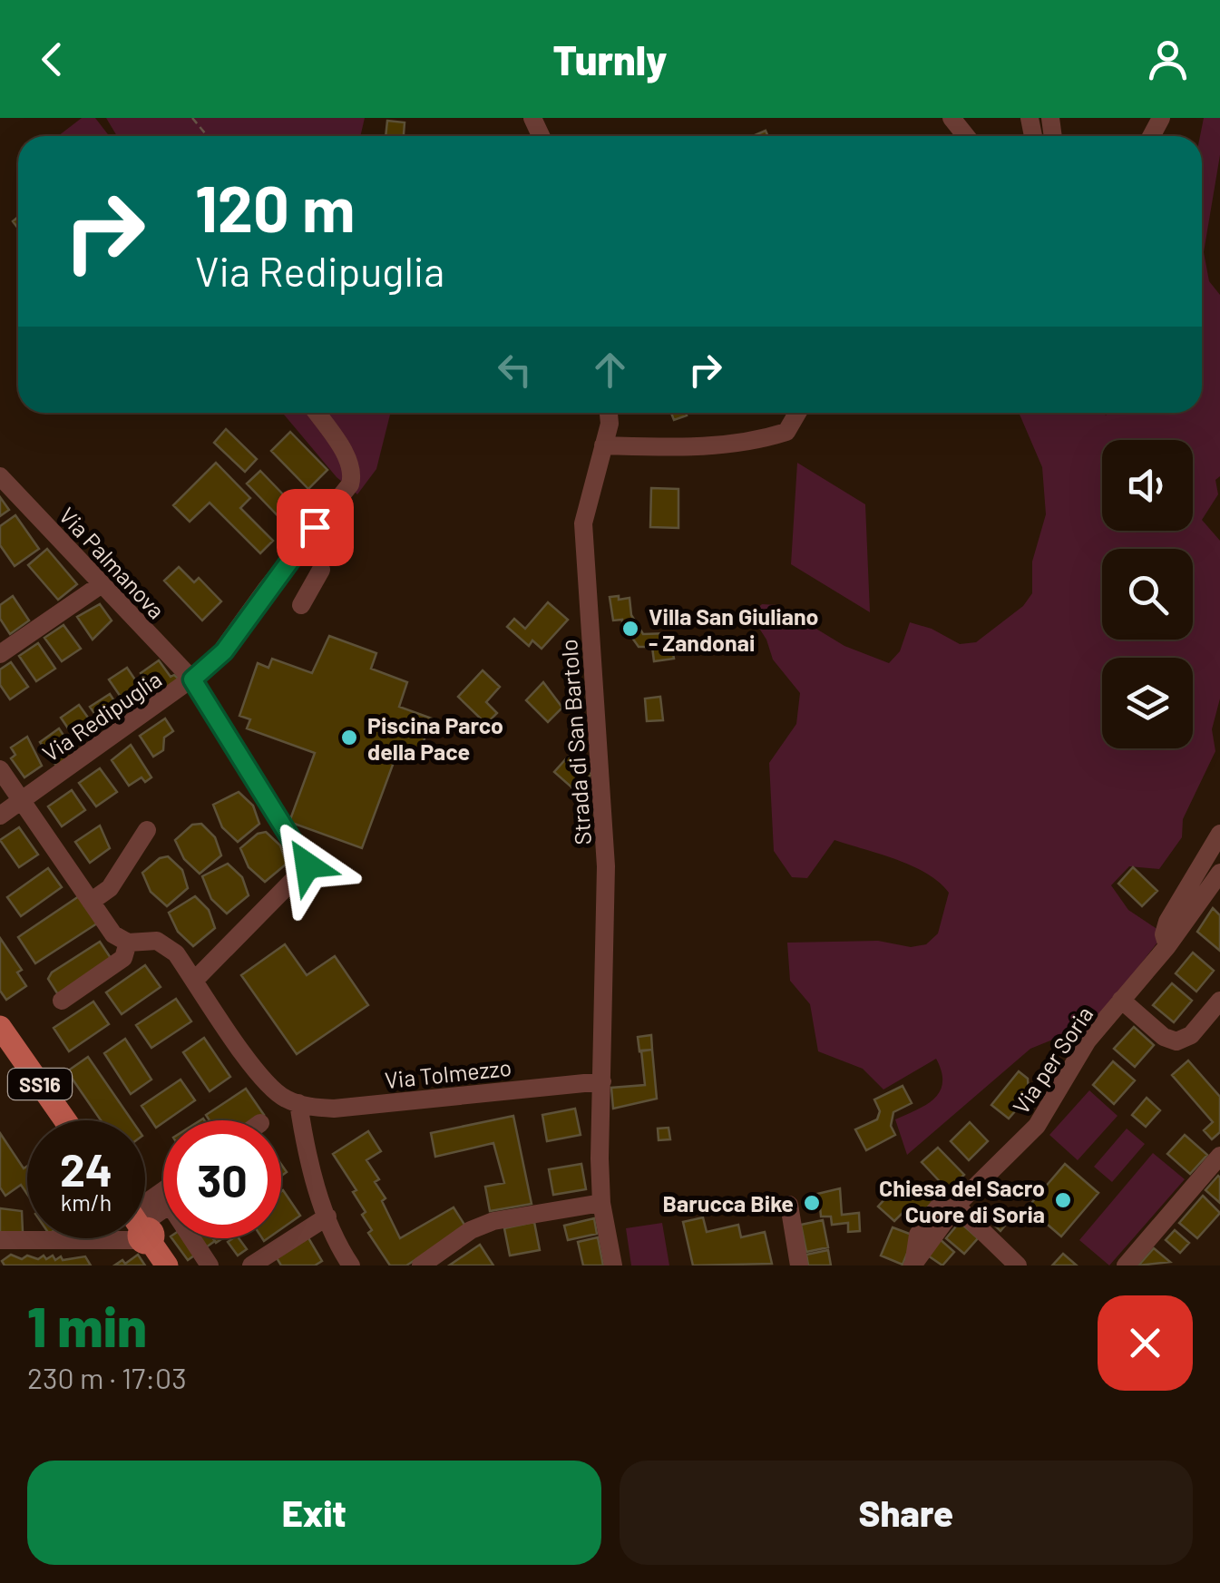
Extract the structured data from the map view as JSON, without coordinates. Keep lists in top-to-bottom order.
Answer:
{
  "streets": {
    "main road": ["SS16"],
    "street": [
      "Via Palmanova",
      "Via Redipuglia",
      "Strada di San Bartolo",
      "Via per Soria",
      "Via Tolmezzo"
    ]
  },
  "crossings": [
    ["Via Palmanova", "Via Redipuglia"],
    ["Strada di San Bartolo", "Via Tolmezzo"]
  ],
  "places": [
    "Villa San Giuliano - Zandonai",
    "Piscina Parco della Pace",
    "Chiesa del Sacro Cuore di Soria",
    "Barucca Bike"
  ],
  "page": {
    "header": "Turnly",
    "turn": ["120 m", "Via Redipuglia"],
    "speed": "24 km/h",
    "limit": "30",
    "heading": ["1 min", "230 m · 17:03"],
    "buttons": ["Exit", "Share"]
  }
}
